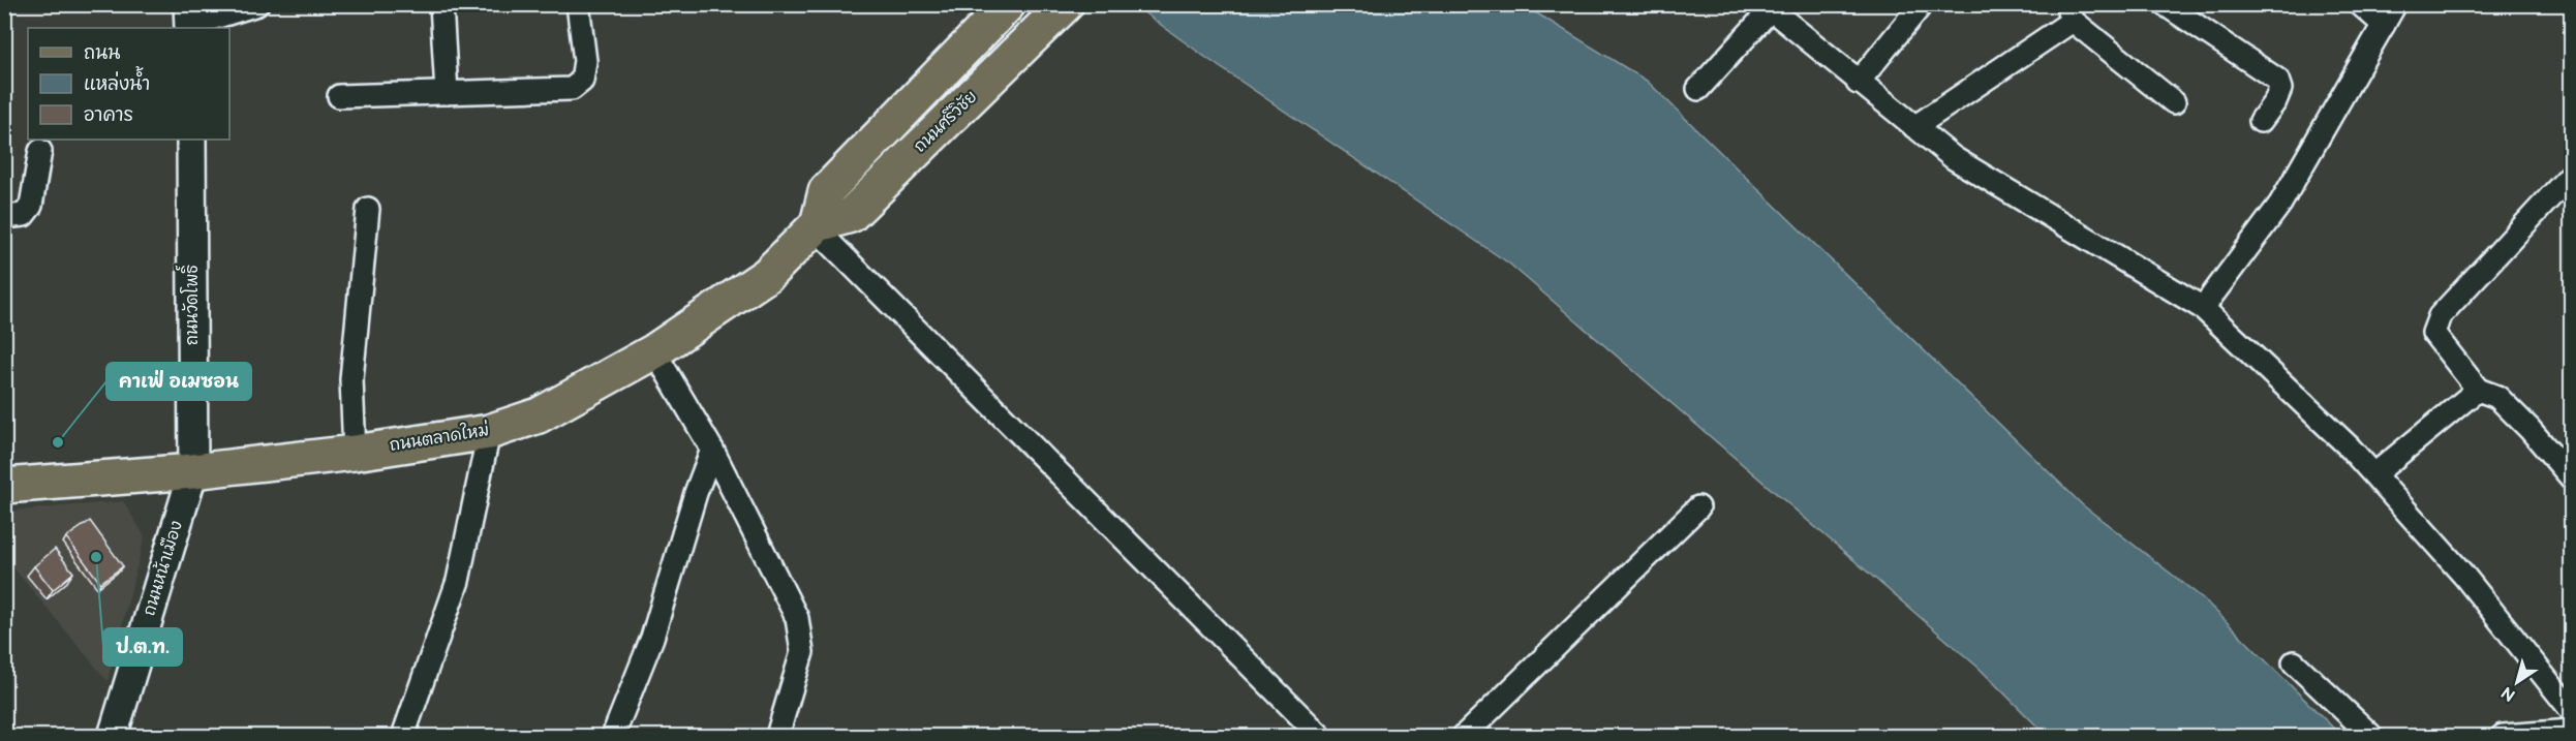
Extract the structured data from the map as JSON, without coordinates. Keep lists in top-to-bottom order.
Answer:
{
  "streets": {
    "main road": ["ถนนศรีวิชัย", "ถนนตลาดใหม่"],
    "street": ["ถนนวัดโพธิ์", "ถนนหน้าเมือง"]
  },
  "crossings": [
    ["ถนนศรีวิชัย", "ถนนตลาดใหม่"],
    ["ถนนวัดโพธิ์", "ถนนตลาดใหม่"],
    ["ถนนวัดโพธิ์", "ถนนหน้าเมือง"],
    ["ถนนตลาดใหม่", "ถนนหน้าเมือง"]
  ],
  "places": ["คาเฟ่ อเมซอน", "ป.ต.ท."],
  "legend": ["ถนน", "แหล่งน้ำ", "อาคาร"],
  "north": "bottom left"
}
